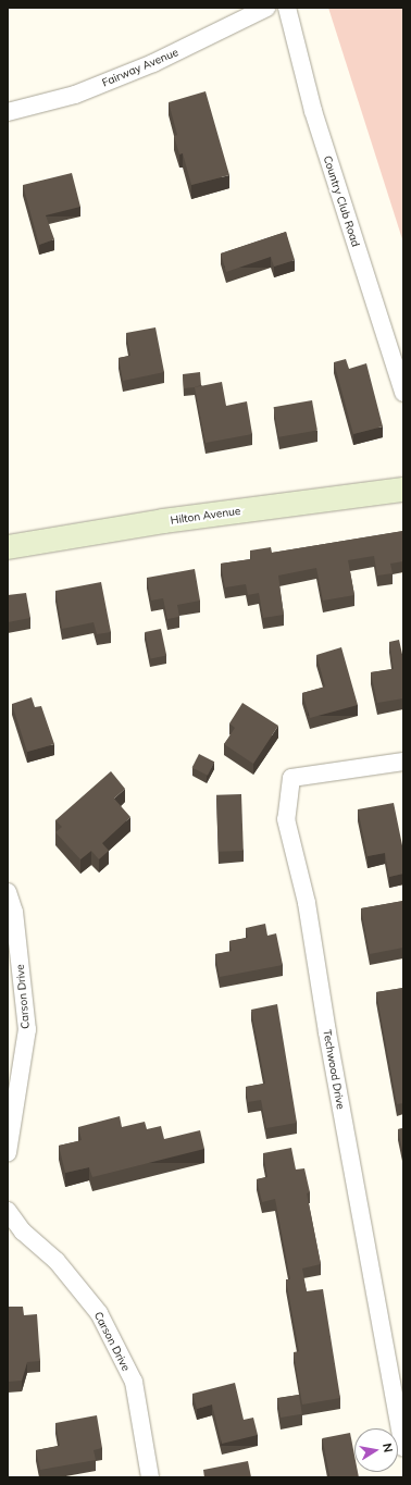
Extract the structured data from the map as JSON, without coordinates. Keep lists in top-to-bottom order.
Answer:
{
  "streets": {
    "street": [
      "Fairway Avenue",
      "Country Club Road",
      "Hilton Avenue",
      "Carson Drive",
      "Techwood Drive"
    ]
  },
  "north": "right"
}
